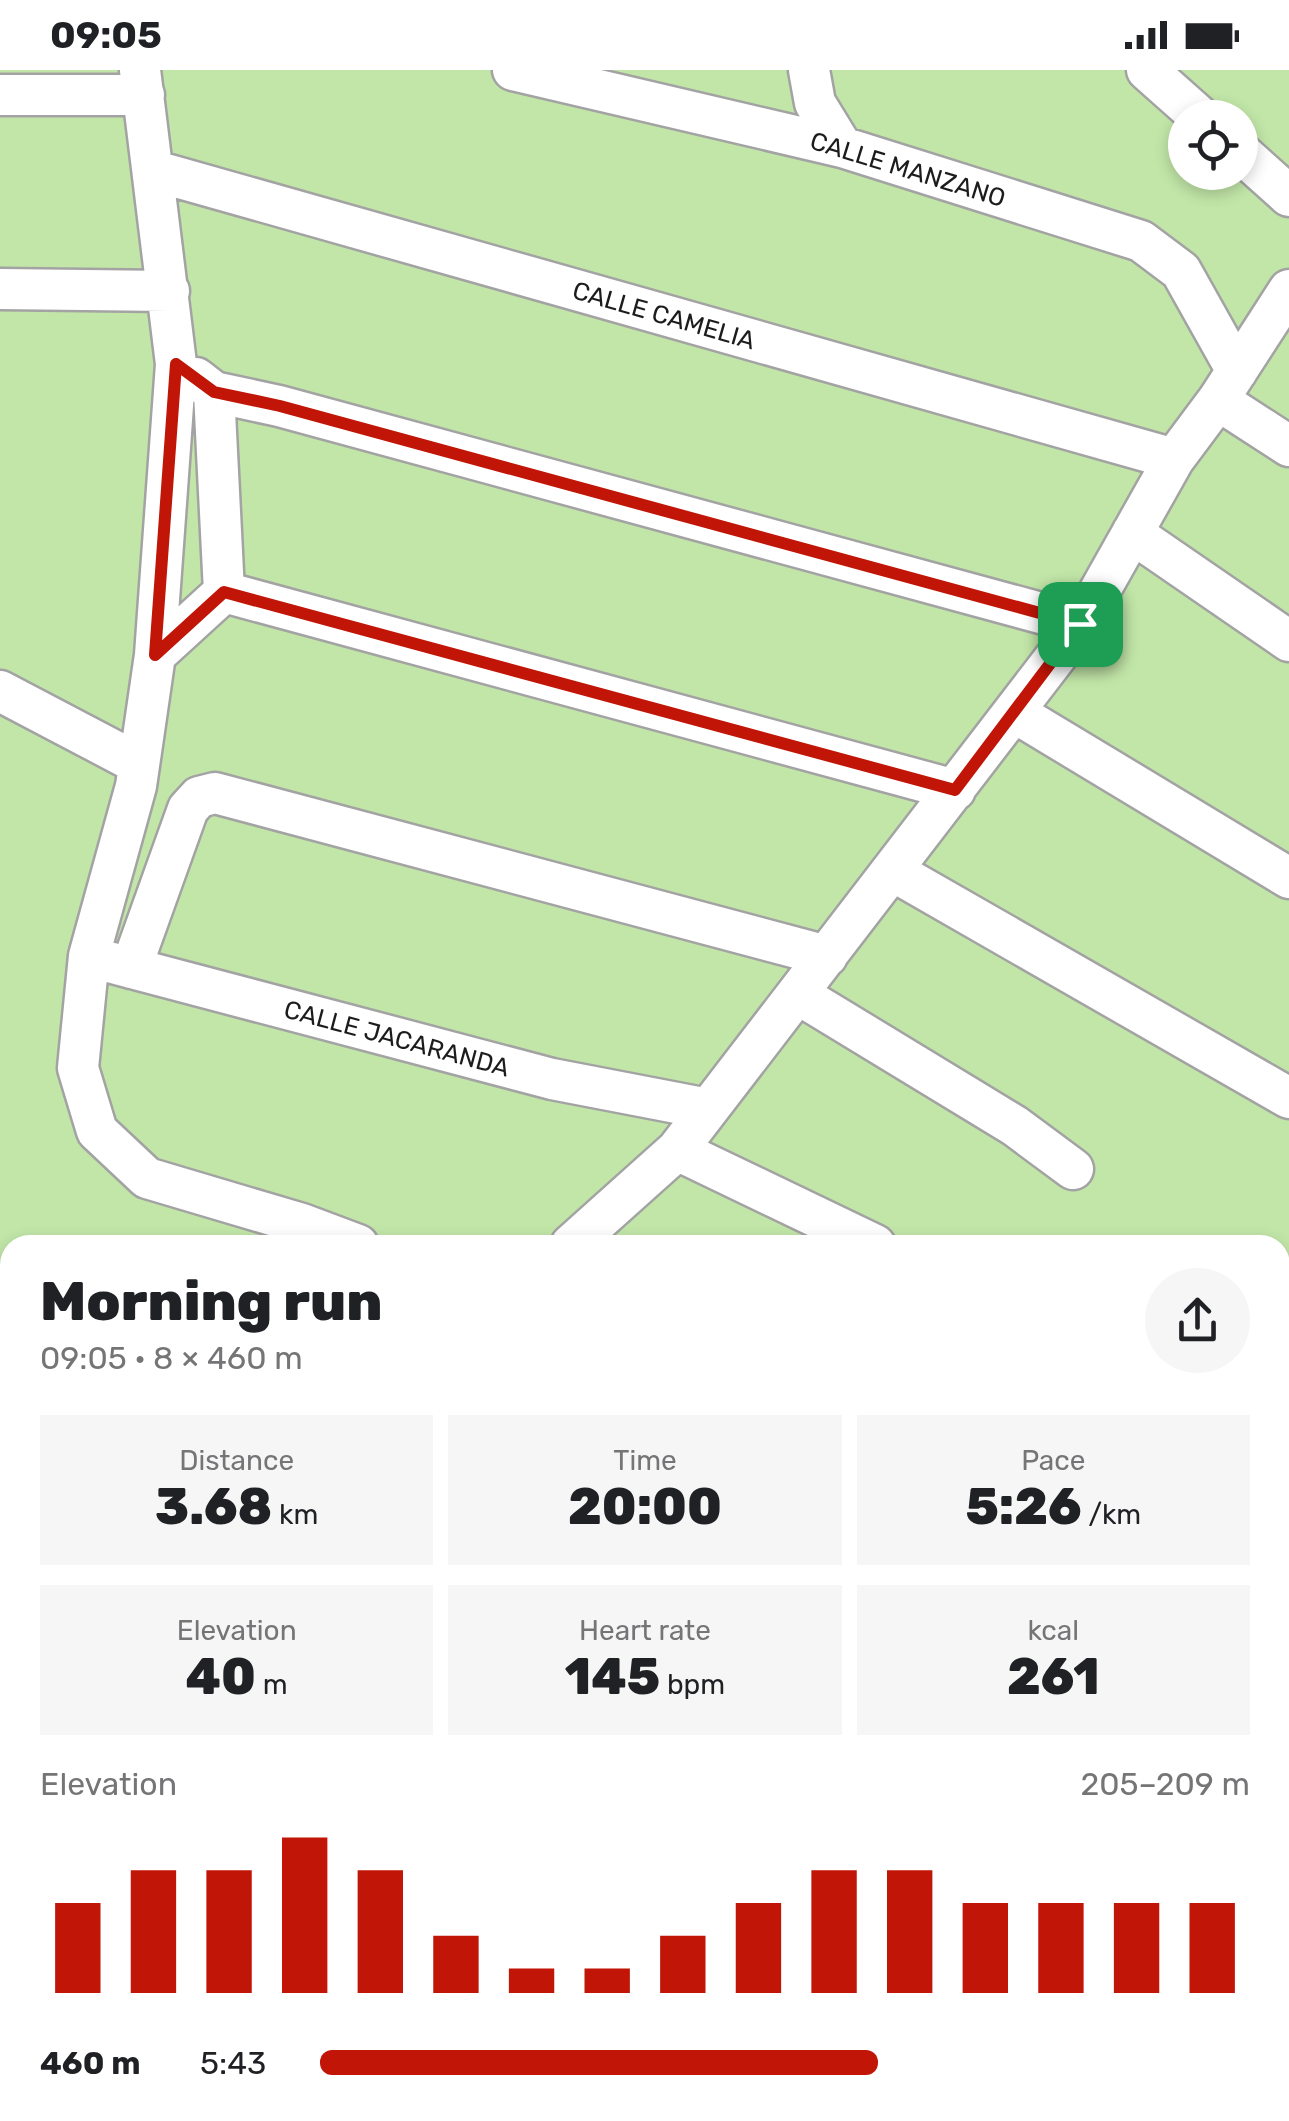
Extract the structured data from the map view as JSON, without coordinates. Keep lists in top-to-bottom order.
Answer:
{
  "streets": {
    "street": ["CALLE MANZANO", "CALLE CAMELIA", "CALLE JACARANDA"]
  },
  "page": {
    "status": "09:05",
    "heading": ["Morning run", "09:05 · 8 × 460 m"],
    "stats": [
      ["Distance", "3.68 km"],
      ["Time", "20:00"],
      ["Pace", "5:26 /km"],
      ["Elevation", "40 m"],
      ["Heart rate", "145 bpm"],
      ["kcal", "261"]
    ],
    "chart": ["Elevation", "205–209 m"],
    "list": [
      {
        "name": "460 m",
        "note": "5:43"
      }
    ]
  }
}
